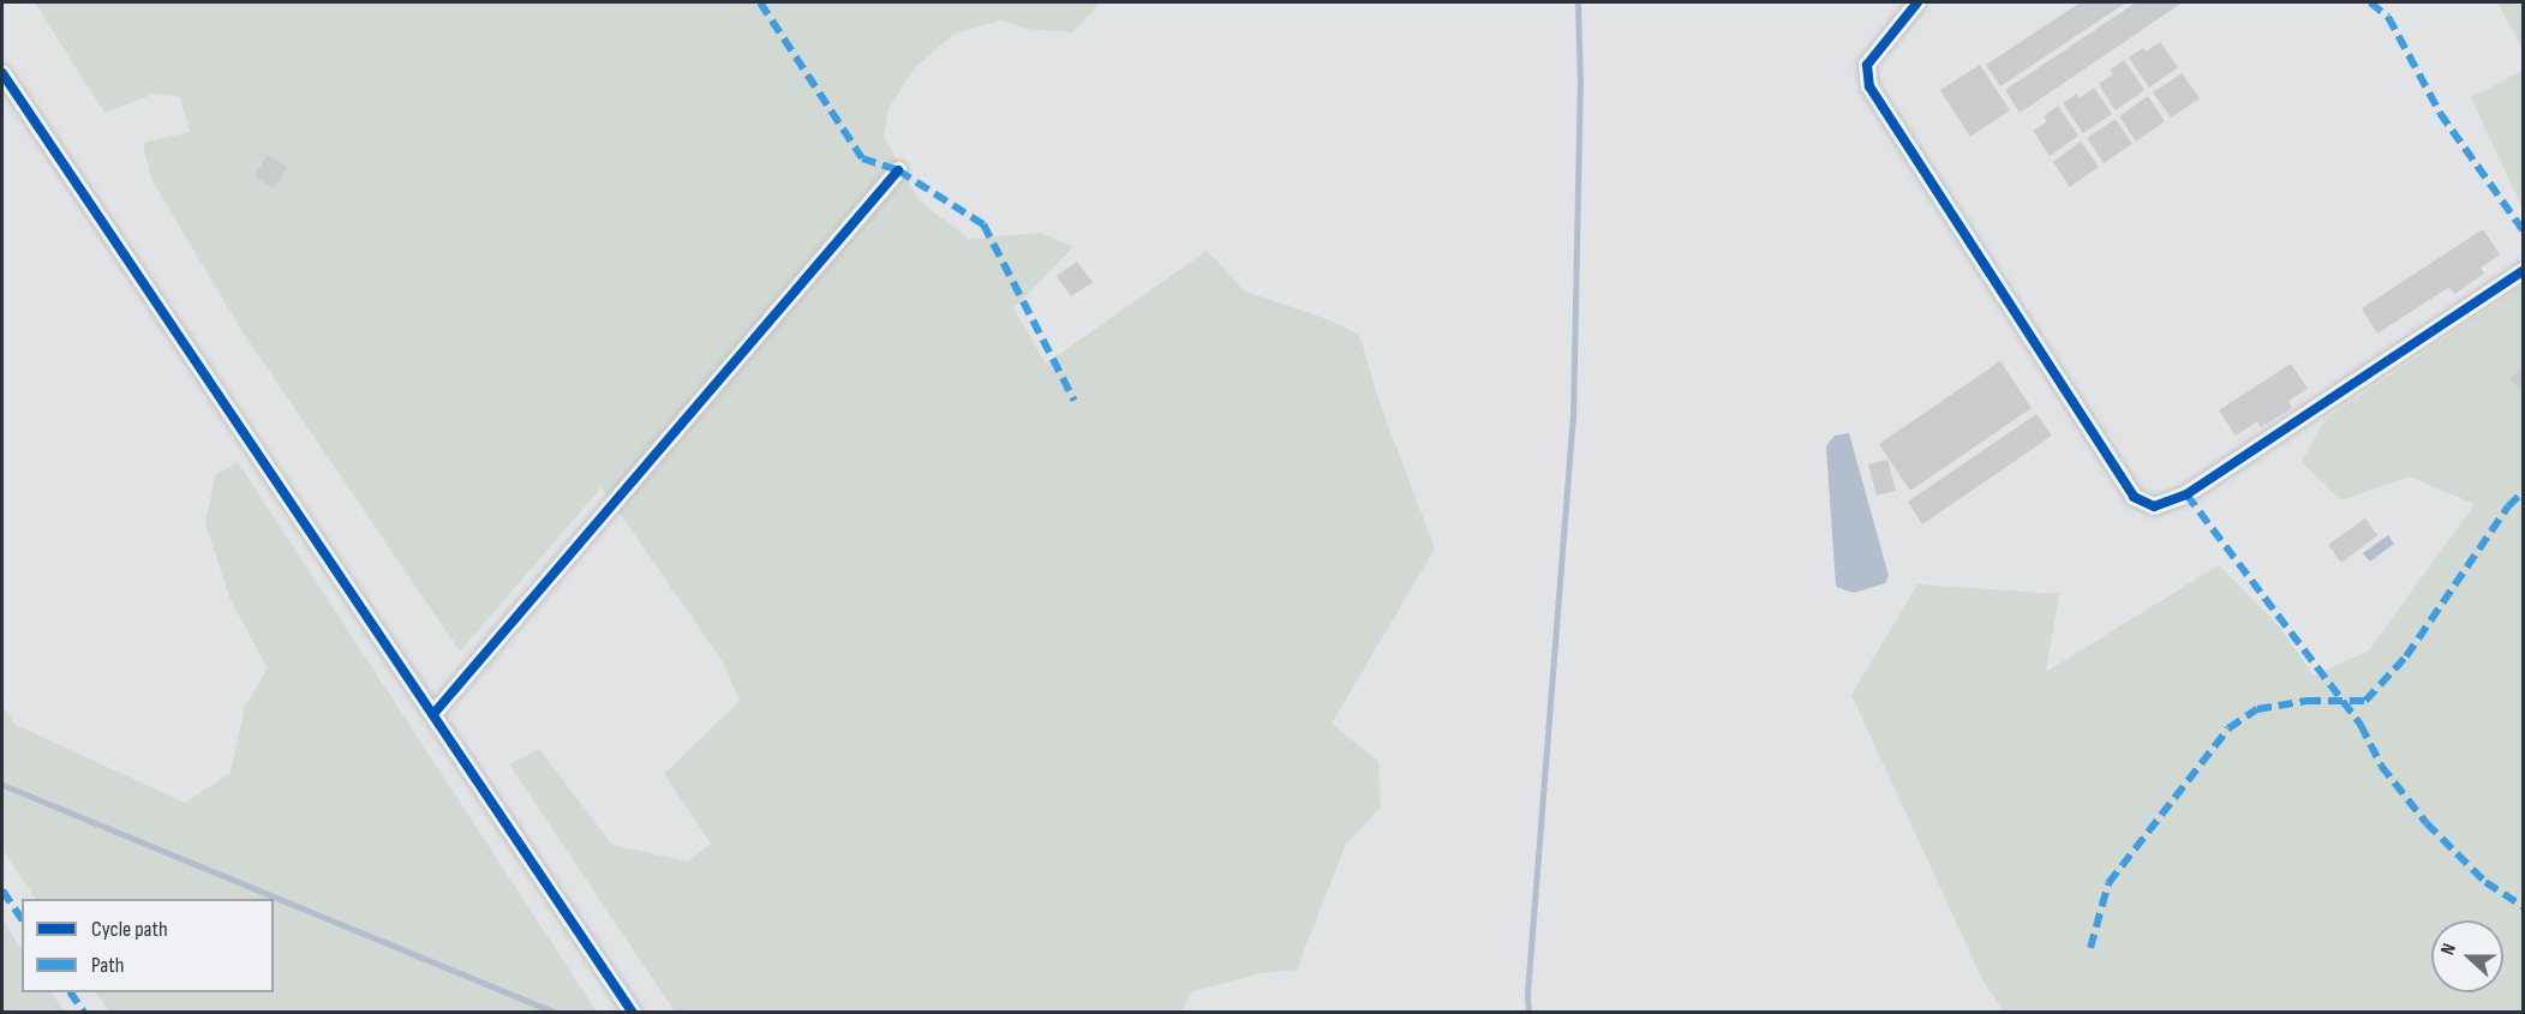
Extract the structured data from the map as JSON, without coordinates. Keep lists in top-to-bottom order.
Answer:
{
  "legend": ["Cycle path", "Path"],
  "north": "left"
}
